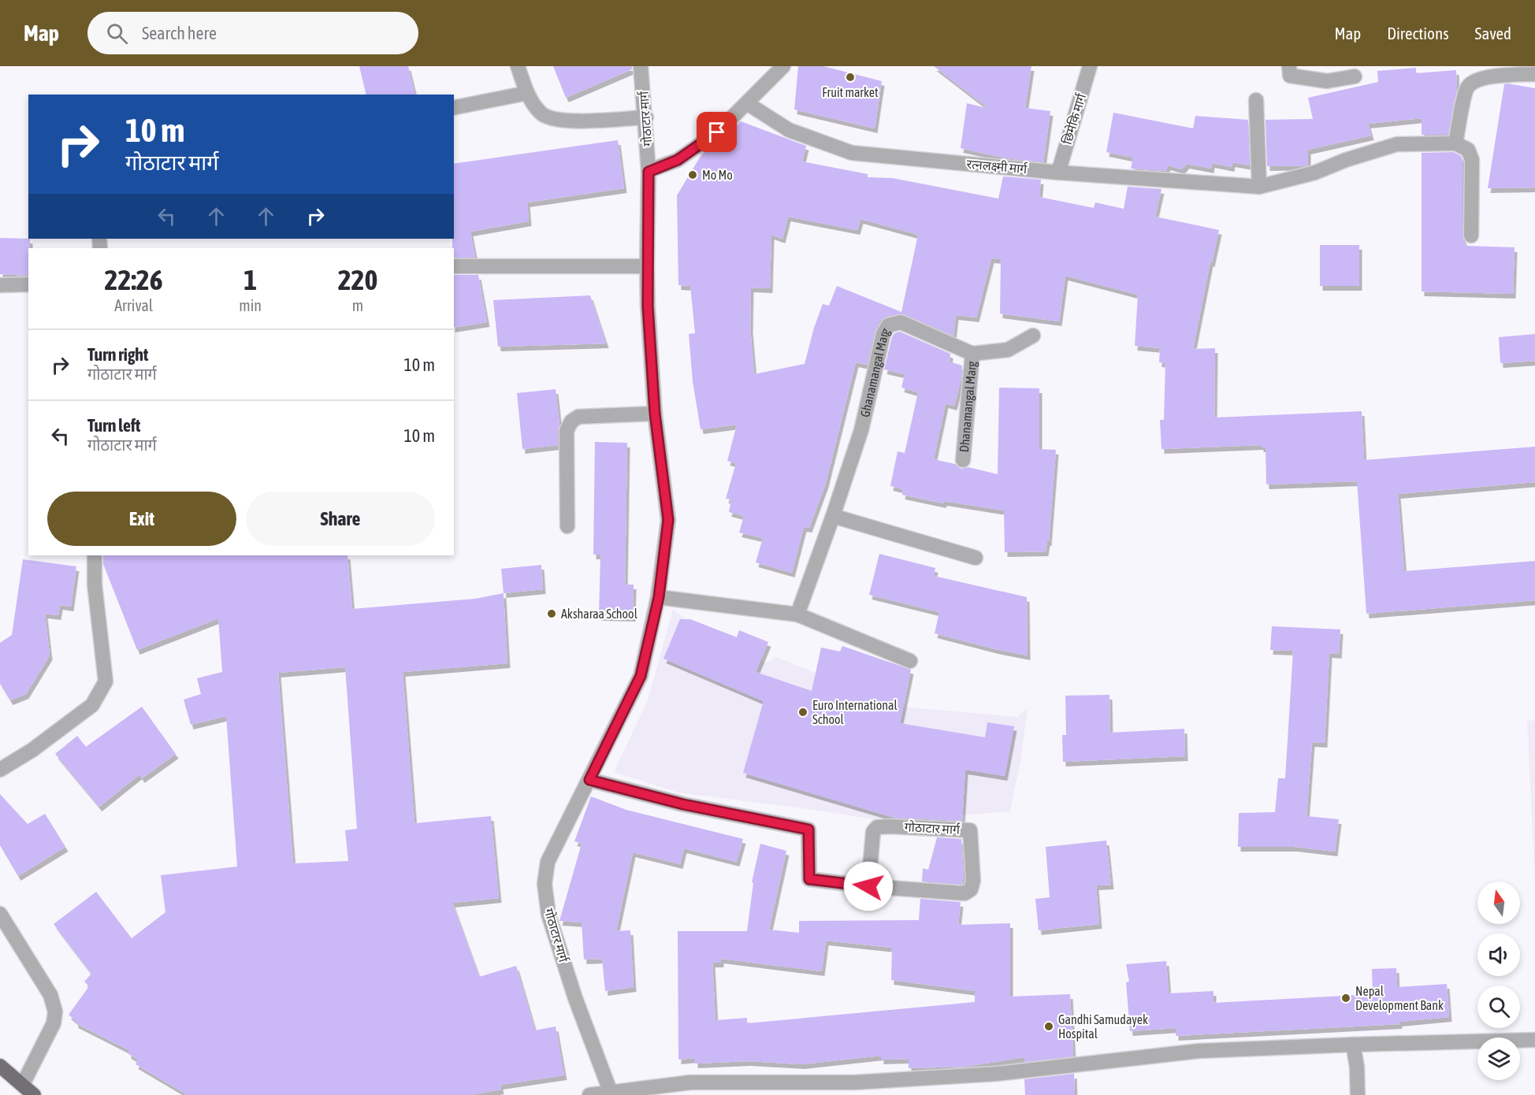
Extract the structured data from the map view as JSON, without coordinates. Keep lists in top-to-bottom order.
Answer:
{
  "streets": {
    "street": [
      "गोठाटार मार्ग",
      "छिमेकि मार्ग",
      "रत्नलक्ष्मी मार्ग",
      "Ghanamangal Marg",
      "Dhanamangal Marg"
    ]
  },
  "crossings": [
    ["छिमेकि मार्ग", "रत्नलक्ष्मी मार्ग"],
    ["Ghanamangal Marg", "Dhanamangal Marg"]
  ],
  "places": [
    "Fruit market",
    "Mo Mo",
    "Aksharaa School",
    "Euro International School",
    "Nepal Development Bank",
    "Gandhi Samudayek Hospital"
  ],
  "north": "top",
  "page": {
    "header": "Map",
    "search": "Search here",
    "nav": ["Map", "Directions", "Saved"],
    "turn": ["10 m", "गोठाटार मार्ग"],
    "eta": [
      "22:26",
      "Arrival",
      "1",
      "min",
      "220",
      "m"
    ],
    "list": [
      {
        "name": "Turn right",
        "note": "गोठाटार मार्ग",
        "value": "10 m"
      },
      {
        "name": "Turn left",
        "note": "गोठाटार मार्ग",
        "value": "10 m"
      }
    ],
    "buttons": ["Exit", "Share"]
  }
}
